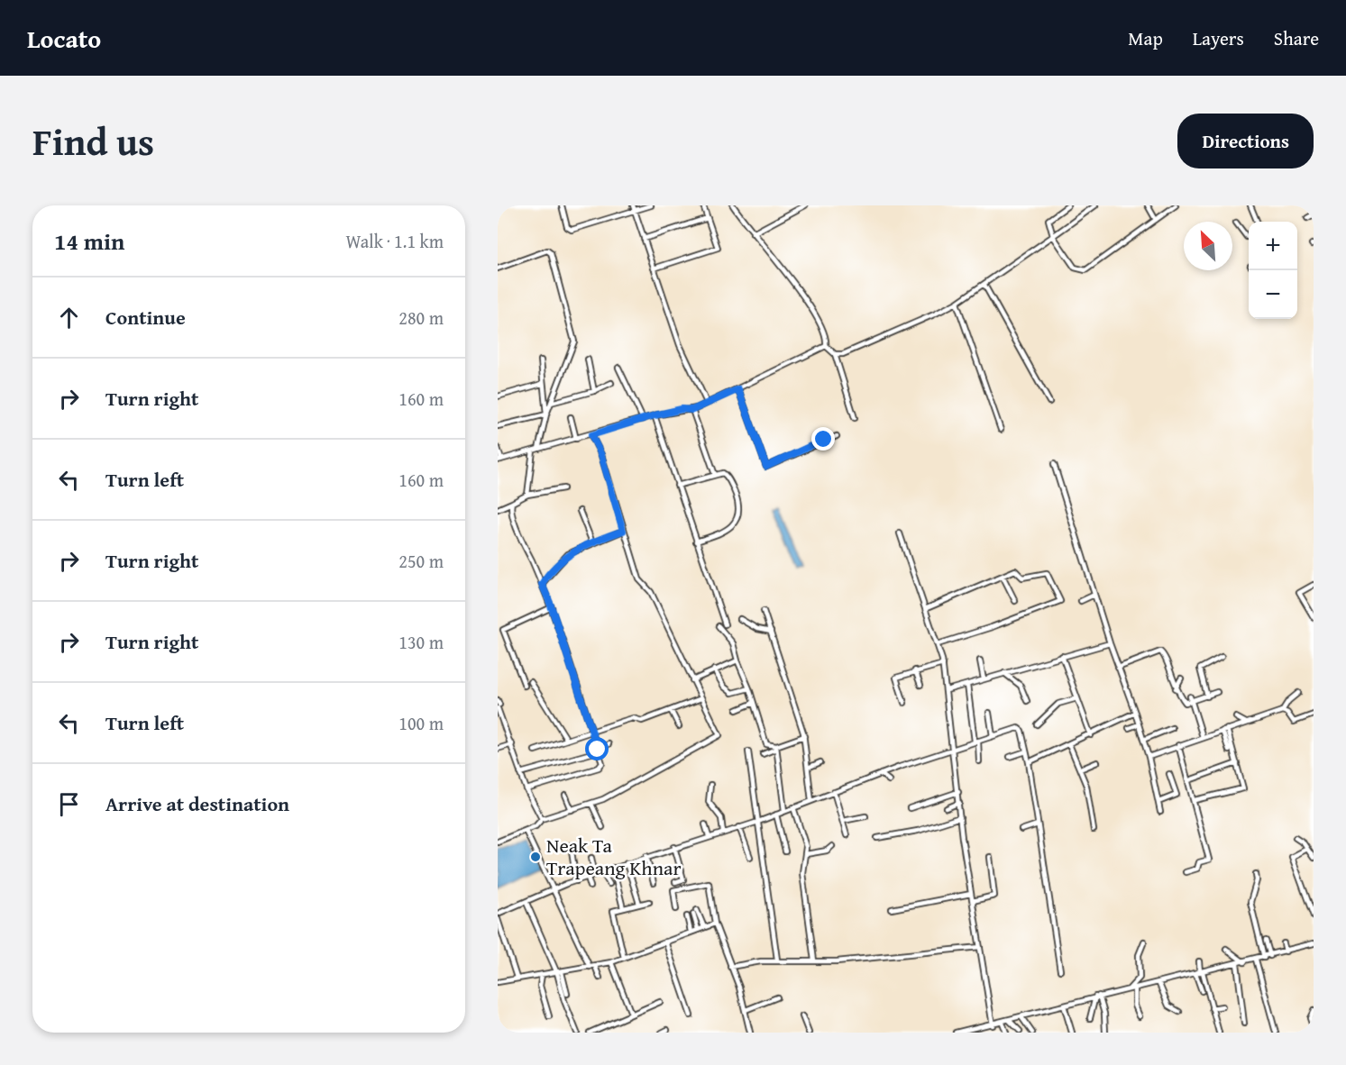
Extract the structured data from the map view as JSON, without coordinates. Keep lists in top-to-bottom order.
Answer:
{
  "places": ["Neak Ta Trapeang Khnar"],
  "north": "top left",
  "page": {
    "header": "Locato",
    "nav": ["Map", "Layers", "Share"],
    "title": "Find us",
    "buttons": "Directions",
    "heading": ["14 min", "Walk · 1.1 km"],
    "map_buttons": ["+", "−"],
    "list": [
      ["Continue", "280 m"],
      ["Turn right", "160 m"],
      ["Turn left", "160 m"],
      ["Turn right", "250 m"],
      ["Turn right", "130 m"],
      ["Turn left", "100 m"],
      "Arrive at destination"
    ]
  }
}
